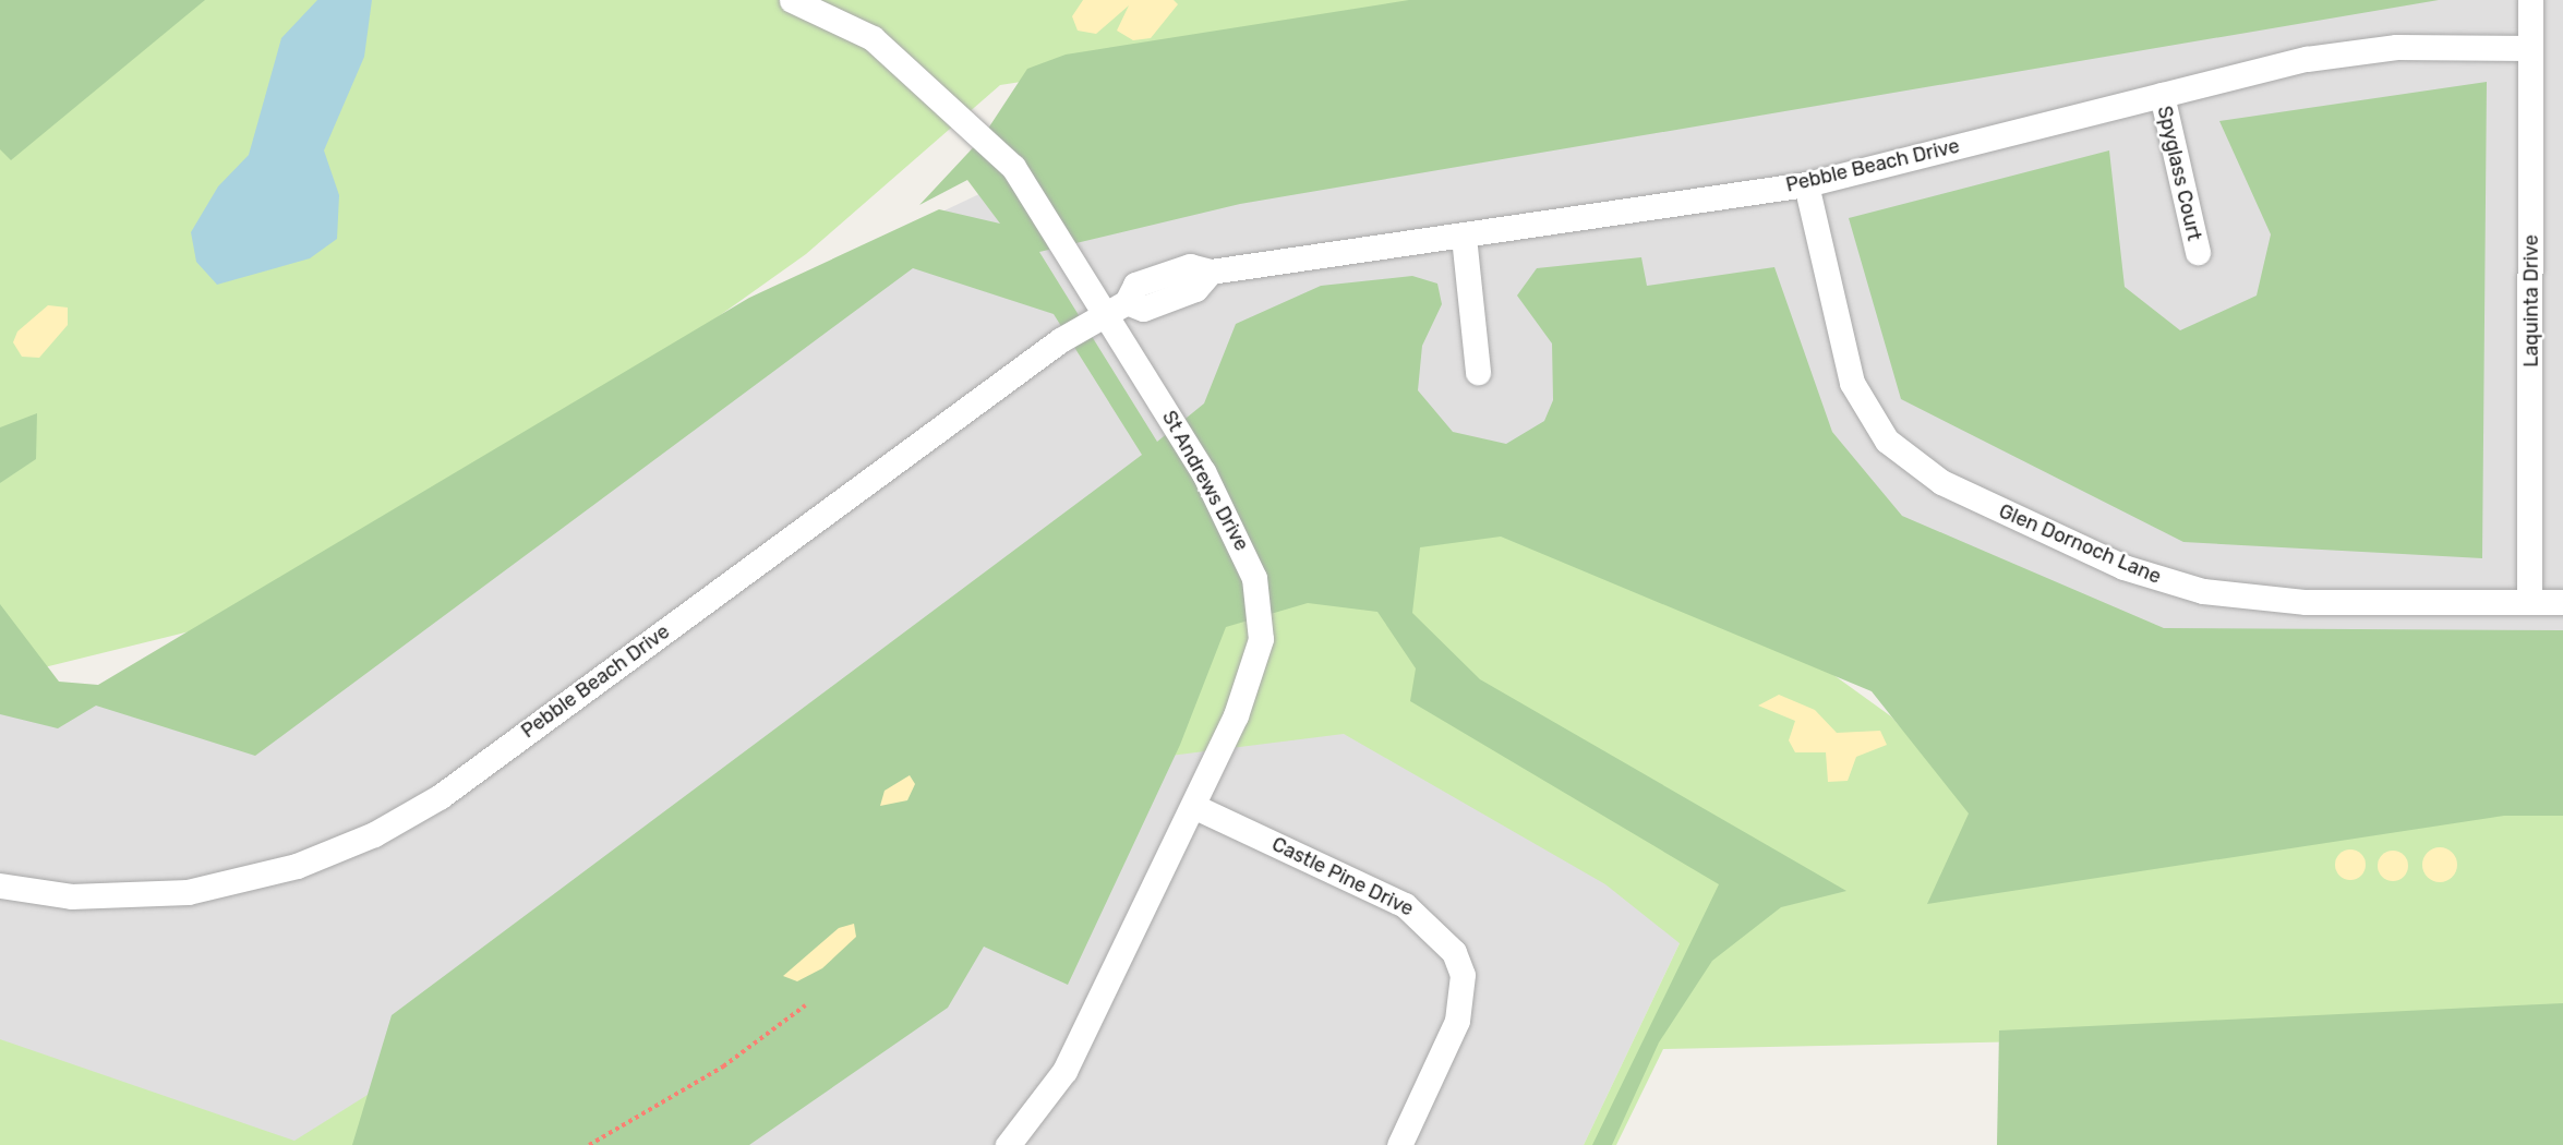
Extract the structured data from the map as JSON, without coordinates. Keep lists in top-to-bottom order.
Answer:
{
  "streets": {
    "street": [
      "Pebble Beach Drive",
      "Spyglass Court",
      "Laquinta Drive",
      "St Andrews Drive",
      "Glen Dornoch Lane",
      "Castle Pine Drive"
    ]
  },
  "crossings": [
    ["Pebble Beach Drive", "Spyglass Court"],
    ["Pebble Beach Drive", "Laquinta Drive"],
    ["Pebble Beach Drive", "St Andrews Drive"],
    ["Pebble Beach Drive", "Glen Dornoch Lane"],
    ["Laquinta Drive", "Glen Dornoch Lane"],
    ["St Andrews Drive", "Castle Pine Drive"]
  ]
}
